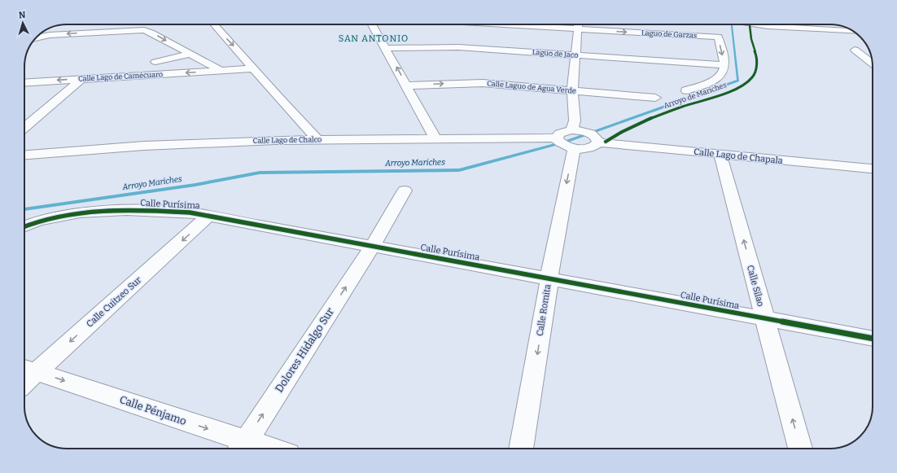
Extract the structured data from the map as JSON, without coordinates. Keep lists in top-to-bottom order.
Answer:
{
  "streets": {
    "street": [
      "Laguo de Garzas",
      "Laguo de Jaco",
      "Calle Lago de Camécuaro",
      "Calle Laguo de Agua Verde",
      "Calle Lago de Chalco",
      "Calle Lago de Chapala",
      "Calle Purísima",
      "Calle Silao",
      "Calle Cuitzeo Sur",
      "Calle Romita",
      "Dolores Hidalgo Sur",
      "Calle Pénjamo"
    ],
    "cycle path": ["Arroyo de Mariches"]
  },
  "crossings": [
    ["Laguo de Garzas", "Laguo de Jaco"],
    ["Laguo de Garzas", "Calle Romita"],
    ["Laguo de Jaco", "Calle Romita"],
    ["Calle Laguo de Agua Verde", "Calle Romita"],
    ["Calle Lago de Chalco", "Calle Lago de Chapala"],
    ["Calle Lago de Chalco", "Calle Romita"],
    ["Calle Lago de Chapala", "Calle Silao"],
    ["Calle Lago de Chapala", "Calle Romita"],
    ["Calle Purísima", "Calle Silao"],
    ["Calle Purísima", "Calle Cuitzeo Sur"],
    ["Calle Purísima", "Calle Romita"],
    ["Calle Purísima", "Dolores Hidalgo Sur"],
    ["Calle Cuitzeo Sur", "Calle Pénjamo"],
    ["Dolores Hidalgo Sur", "Calle Pénjamo"]
  ],
  "one_way": [
    "Calle Laguo de Agua Verde",
    "Calle Silao",
    "Calle Cuitzeo Sur",
    "Calle Romita",
    "Dolores Hidalgo Sur",
    "Calle Pénjamo"
  ],
  "districts": ["SAN ANTONIO"],
  "water": ["Arroyo Mariches"],
  "north": "top"
}
